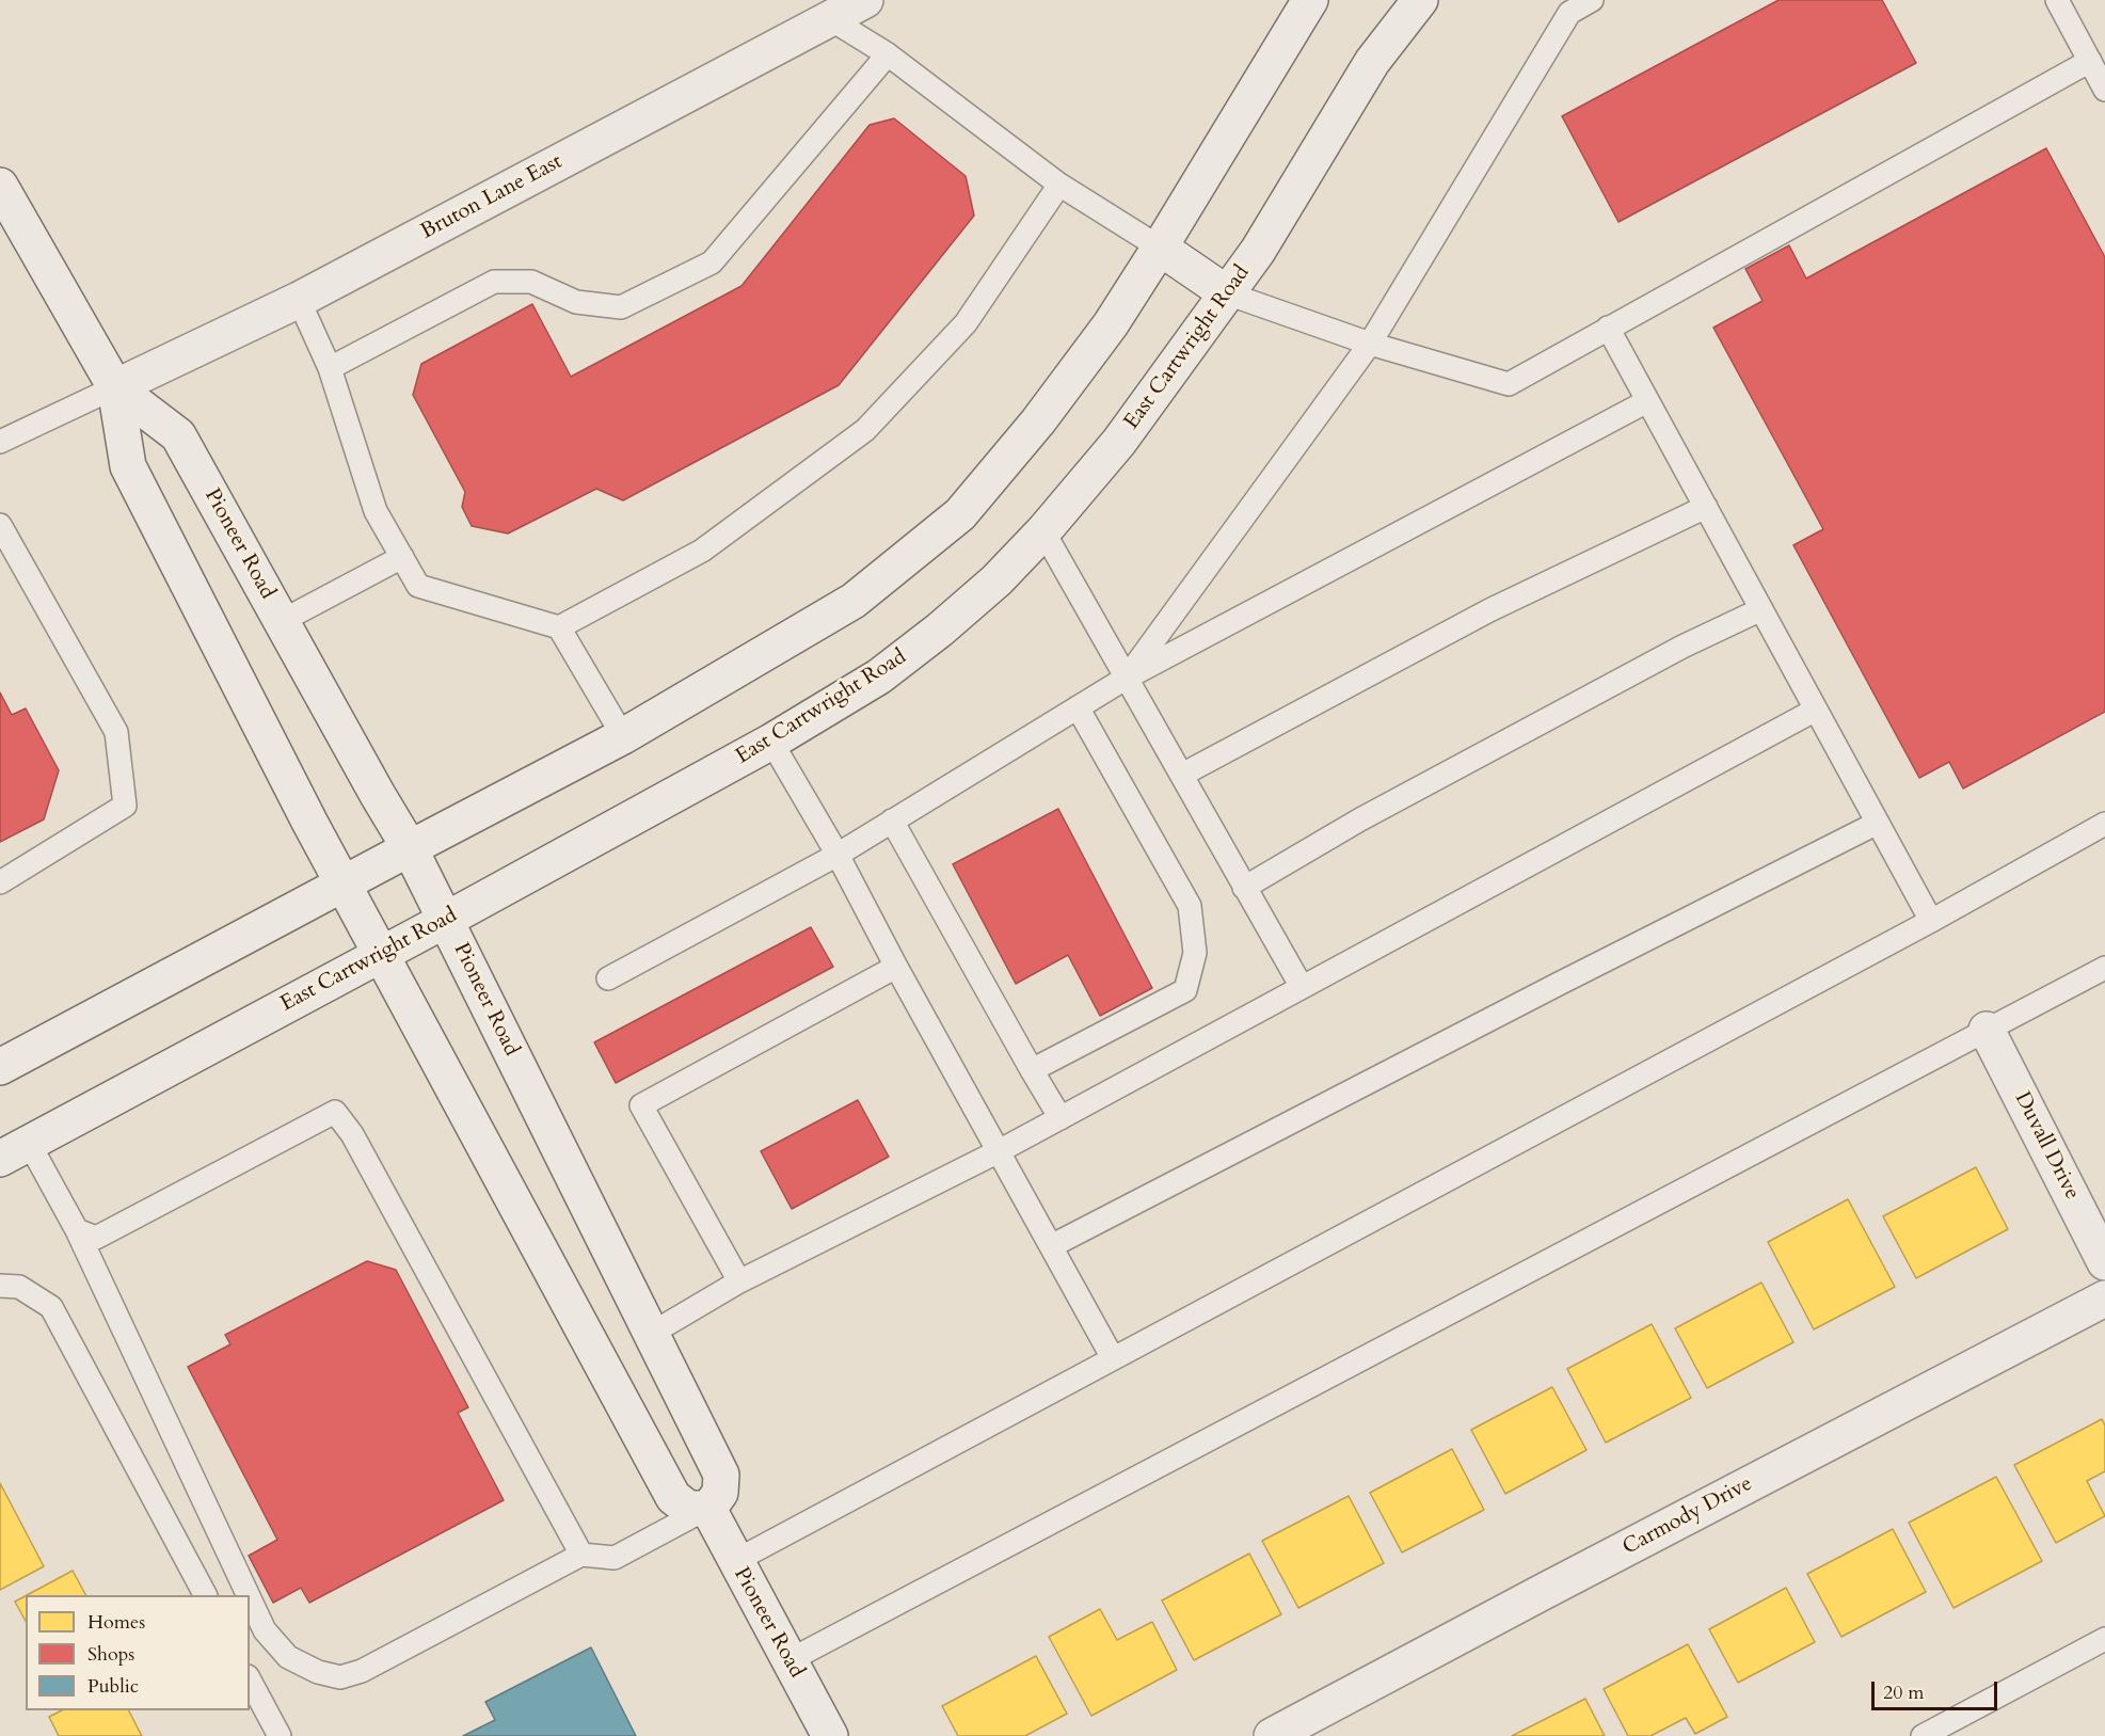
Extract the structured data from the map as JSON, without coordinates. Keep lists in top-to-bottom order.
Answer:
{
  "streets": {
    "main road": [
      "Bruton Lane East",
      "East Cartwright Road",
      "Pioneer Road",
      "Duvall Drive",
      "Carmody Drive"
    ]
  },
  "crossings": [
    ["Bruton Lane East", "Pioneer Road"],
    ["East Cartwright Road", "Pioneer Road"]
  ],
  "legend": ["Homes", "Shops", "Public"],
  "scale_bar": "20 m"
}
